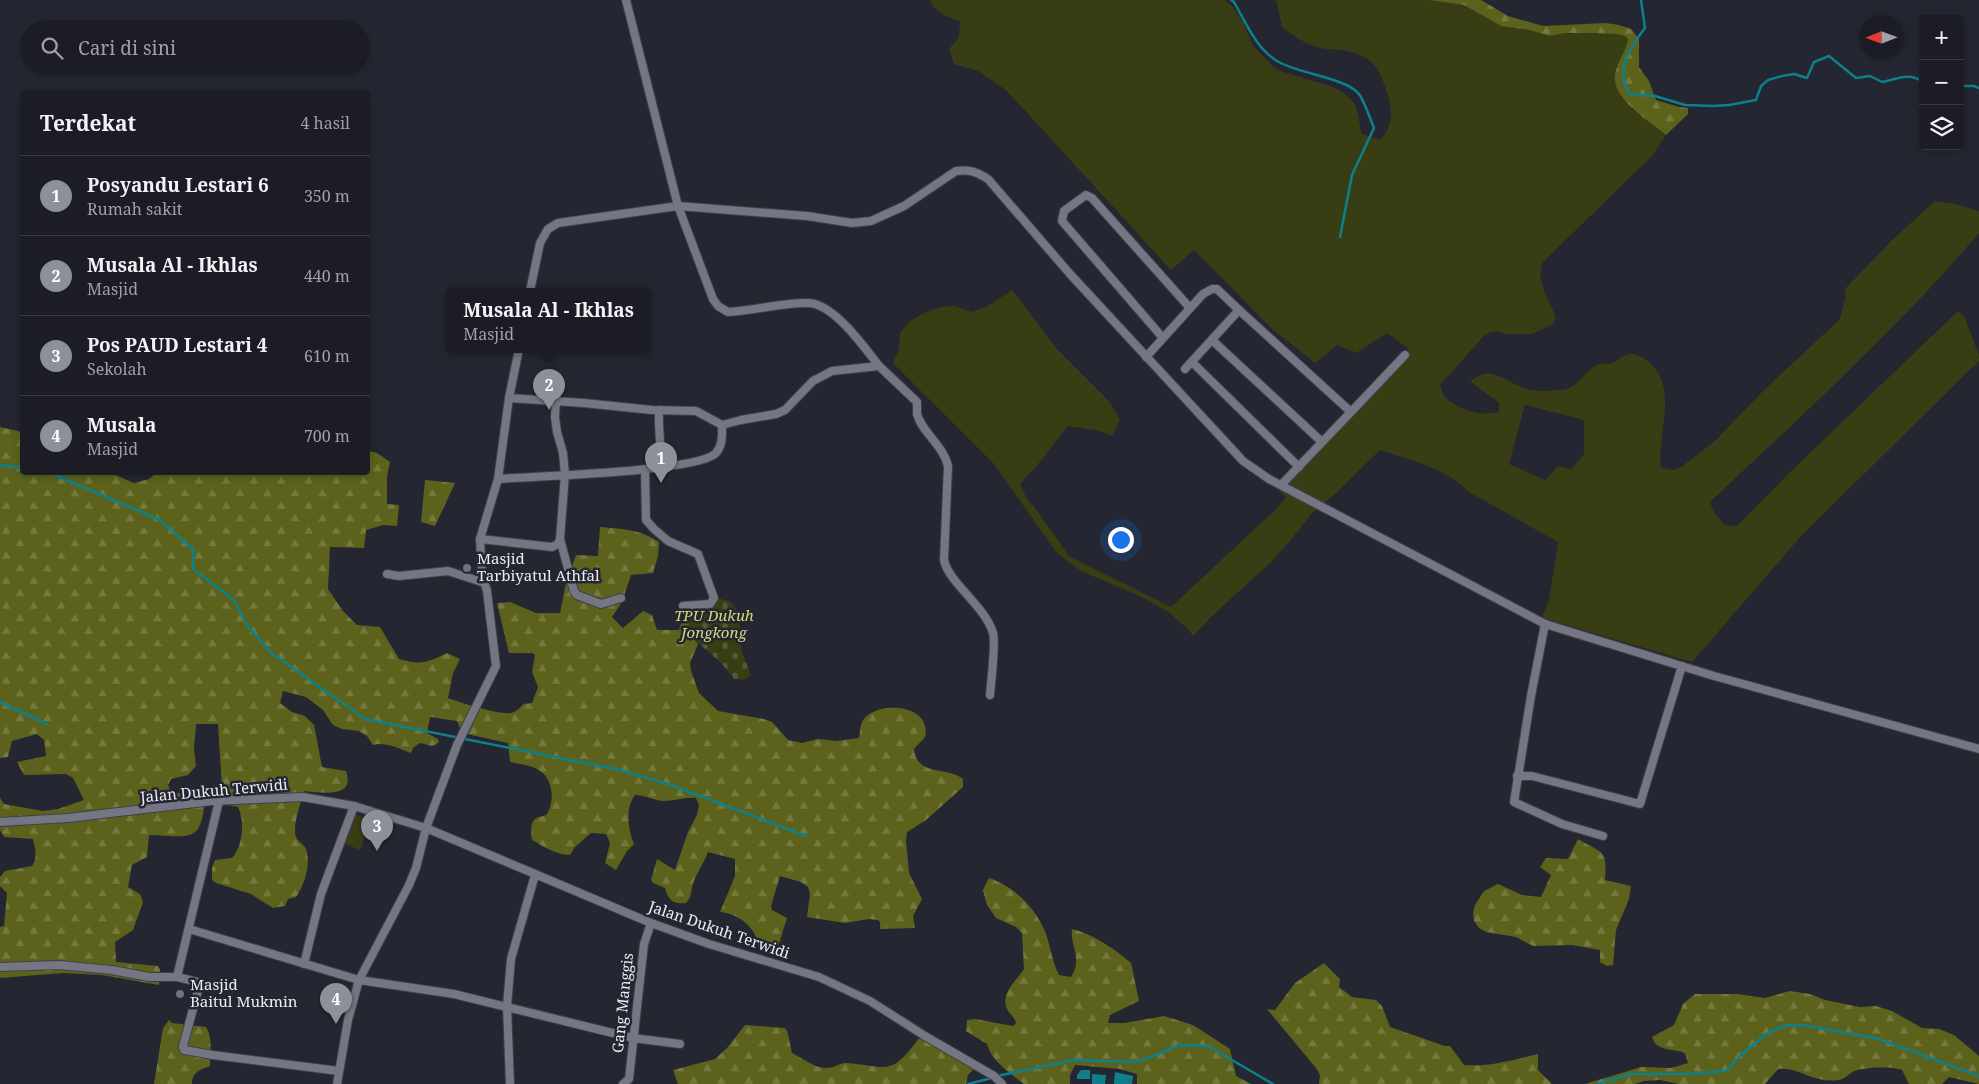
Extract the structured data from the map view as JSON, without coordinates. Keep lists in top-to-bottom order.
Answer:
{
  "streets": {
    "street": ["Jalan Dukuh Terwidi", "Gang Manggis"]
  },
  "crossings": [
    ["Jalan Dukuh Terwidi", "Gang Manggis"]
  ],
  "parks": ["TPU Dukuh Jongkong"],
  "places": ["Masjid Tarbiyatul Athfal", "Masjid Baitul Mukmin"],
  "north": "left",
  "page": {
    "map_buttons": ["+", "−"],
    "search": "Cari di sini",
    "heading": ["Terdekat", "4 hasil"],
    "list": [
      {
        "mark": "1",
        "name": "Posyandu Lestari 6",
        "note": "Rumah sakit",
        "value": "350 m"
      },
      {
        "mark": "2",
        "name": "Musala Al - Ikhlas",
        "note": "Masjid",
        "value": "440 m"
      },
      {
        "mark": "3",
        "name": "Pos PAUD Lestari 4",
        "note": "Sekolah",
        "value": "610 m"
      },
      {
        "mark": "4",
        "name": "Musala",
        "note": "Masjid",
        "value": "700 m"
      }
    ],
    "popup": ["Musala Al - Ikhlas", "Masjid"],
    "pins": [
      "2",
      "1",
      "3",
      "4"
    ]
  }
}
